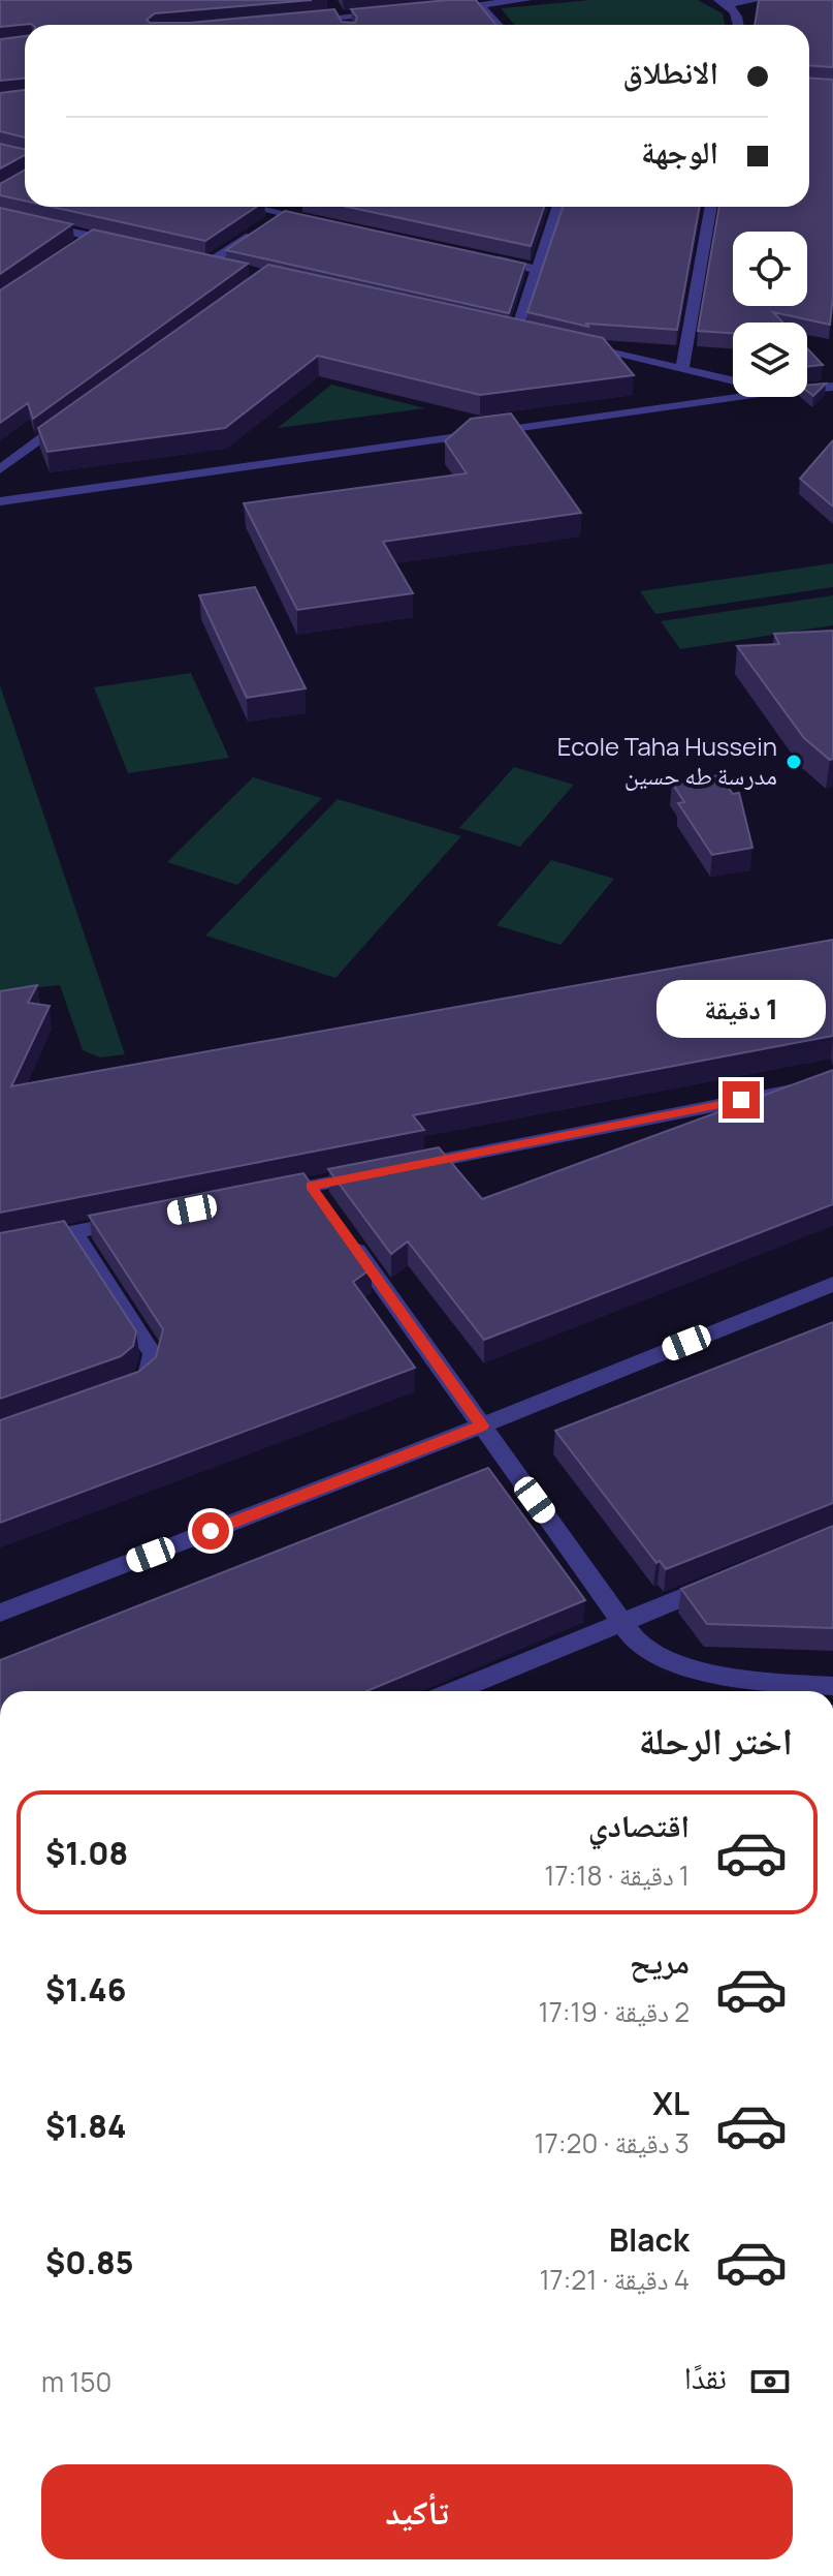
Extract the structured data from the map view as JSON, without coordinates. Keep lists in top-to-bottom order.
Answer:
{
  "places": ["Ecole Taha Hussein مدرسة طه حسين"],
  "page": {
    "banner": ["الانطلاق", "الوجهة"],
    "bubble": "1 دقيقة",
    "heading": "اختر الرحلة",
    "list": [
      {
        "name": "اقتصادي",
        "note": "1 دقيقة · 17:18",
        "value": "$1.08"
      },
      {
        "name": "مريح",
        "note": "2 دقيقة · 17:19",
        "value": "$1.46"
      },
      {
        "name": "XL",
        "note": "3 دقيقة · 17:20",
        "value": "$1.84"
      },
      {
        "name": "Black",
        "note": "4 دقيقة · 17:21",
        "value": "$0.85"
      }
    ],
    "pay": ["نقدًا", "150 m"],
    "buttons": "تأكيد"
  }
}
